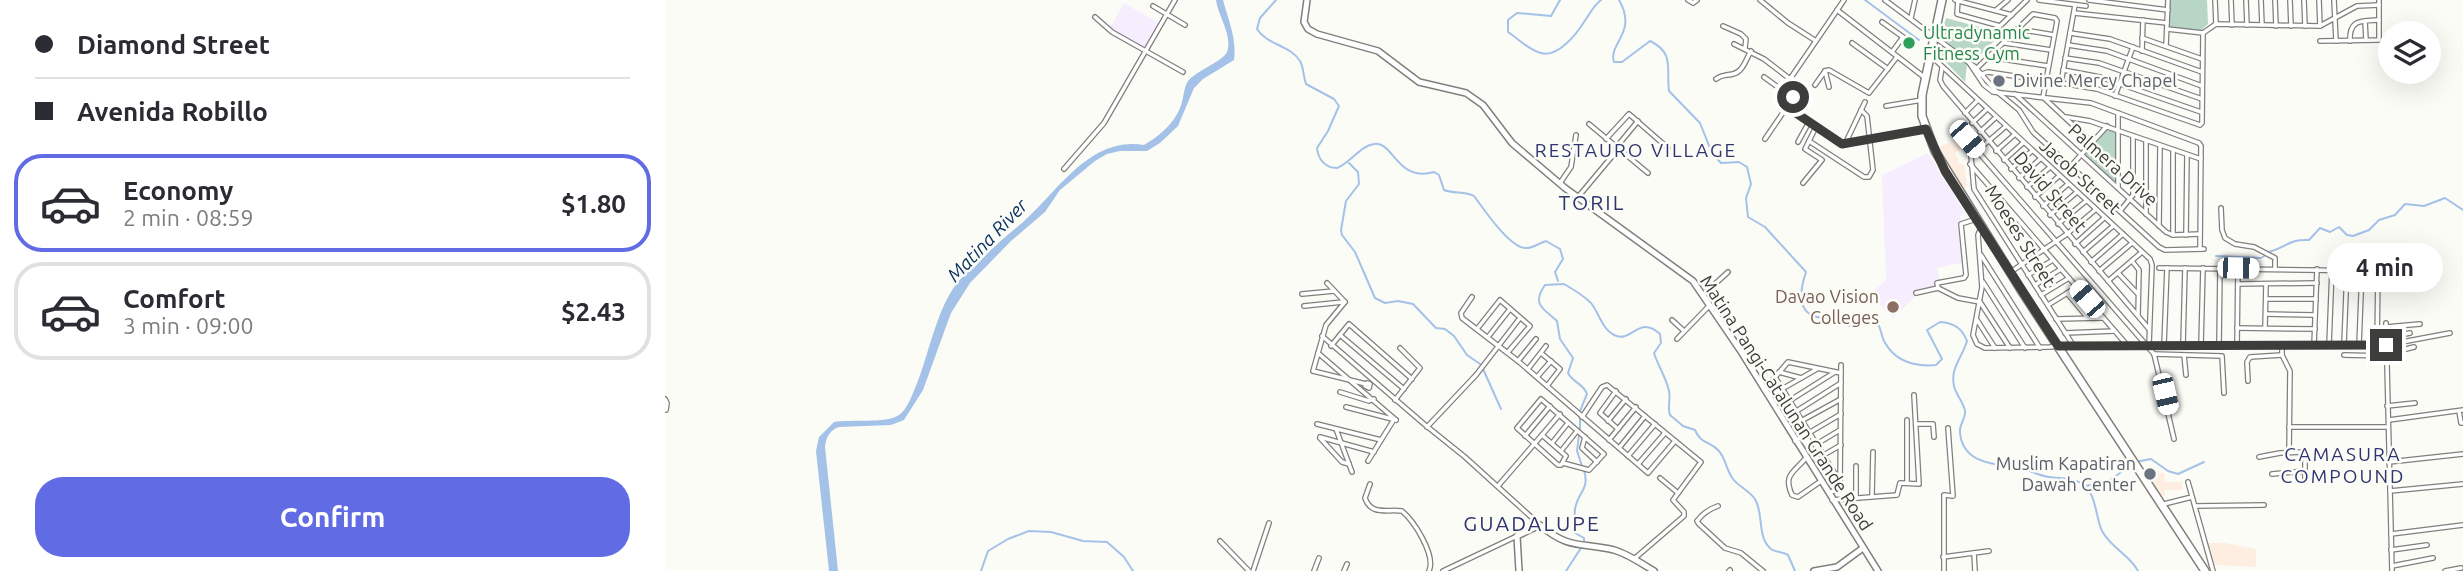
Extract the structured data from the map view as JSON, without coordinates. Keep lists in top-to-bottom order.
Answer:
{
  "streets": {
    "street": [
      "Palmera Drive",
      "Jacob Street",
      "David Street",
      "Moeses Street",
      "Matina Pangi-Catalunan Grande Road"
    ]
  },
  "crossings": [
    ["Jacob Street", "David Street"]
  ],
  "districts": [
    "RESTAURO VILLAGE",
    "TORIL",
    "CAMASURA COMPOUND",
    "GUADALUPE"
  ],
  "water": ["Matina River"],
  "places": [
    "Ultradynamic Fitness Gym",
    "Divine Mercy Chapel",
    "Davao Vision Colleges",
    "Muslim Kapatiran Dawah Center"
  ],
  "page": {
    "banner": ["Diamond Street", "Avenida Robillo"],
    "list": [
      {
        "name": "Economy",
        "note": "2 min · 08:59",
        "value": "$1.80"
      },
      {
        "name": "Comfort",
        "note": "3 min · 09:00",
        "value": "$2.43"
      }
    ],
    "bubble": "4 min",
    "buttons": "Confirm"
  }
}
